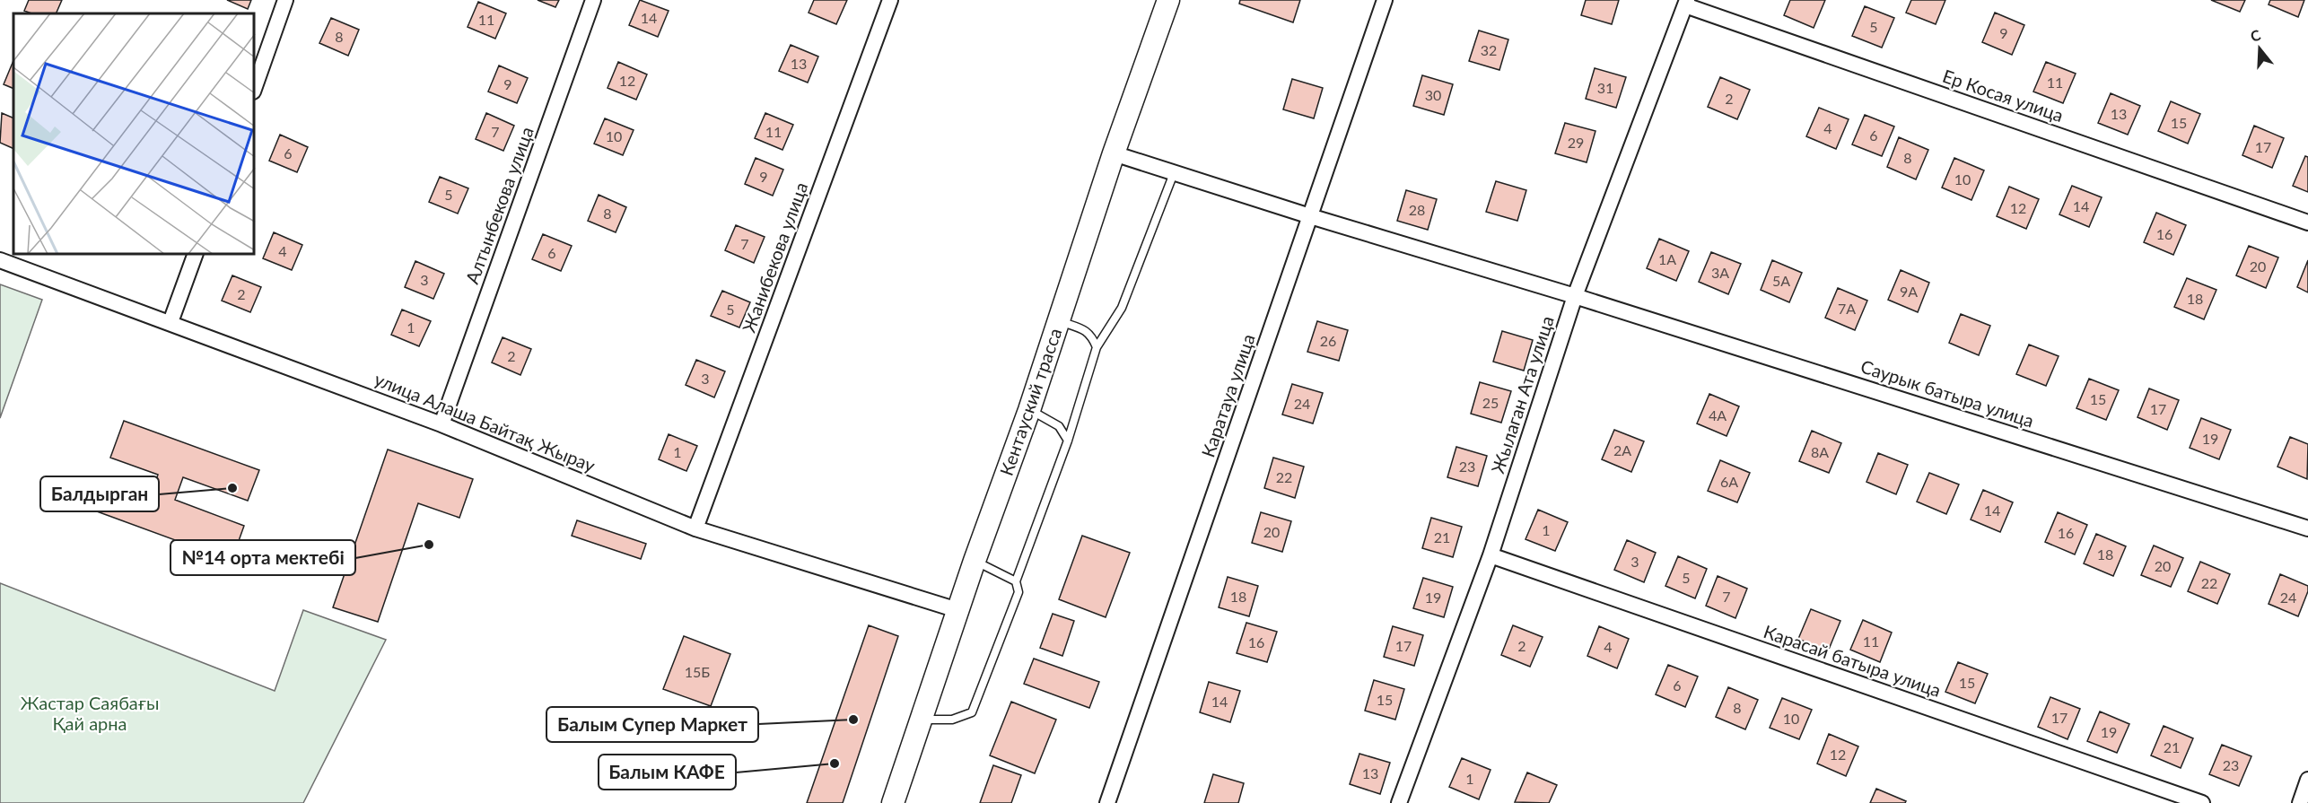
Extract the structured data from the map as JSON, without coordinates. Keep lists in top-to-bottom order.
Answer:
{
  "streets": {
    "main road": ["Кентауский трасса"],
    "street": [
      "Ер Косая улица",
      "Алтынбекова улица",
      "Жанибекова улица",
      "Саурык батыра улица",
      "Жылаган Ата улица",
      "Каратауа улица",
      "улица Алаша Байтақ Жырау",
      "Карасай батыра улица"
    ]
  },
  "crossings": [
    ["Ер Косая улица", "Жылаган Ата улица"],
    ["Алтынбекова улица", "улица Алаша Байтақ Жырау"],
    ["Жанибекова улица", "улица Алаша Байтақ Жырау"],
    ["Саурык батыра улица", "Жылаган Ата улица"],
    ["Саурык батыра улица", "Каратауа улица"],
    ["Саурык батыра улица", "Кентауский трасса"],
    ["Жылаган Ата улица", "Карасай батыра улица"],
    ["Кентауский трасса", "улица Алаша Байтақ Жырау"]
  ],
  "parks": ["Жастар Саябағы Қай арна"],
  "places": [
    "Балдырган",
    "№14 орта мектебі",
    "Балым Супер Маркет",
    "Балым КАФЕ"
  ],
  "house_numbers": [
    "14",
    "11",
    "5",
    "9",
    "8",
    "32",
    "13",
    "12",
    "11",
    "9",
    "31",
    "30",
    "2",
    "13",
    "15",
    "4",
    "7",
    "11",
    "6",
    "10",
    "29",
    "17",
    "6",
    "8",
    "9",
    "10",
    "5",
    "14",
    "12",
    "28",
    "8",
    "16",
    "7",
    "4",
    "6",
    "1A",
    "20",
    "3A",
    "3",
    "5A",
    "9A",
    "2",
    "18",
    "7A",
    "5",
    "1",
    "26",
    "2",
    "3",
    "15",
    "25",
    "24",
    "17",
    "4A",
    "19",
    "2A",
    "1",
    "8A",
    "23",
    "22",
    "6A",
    "14",
    "1",
    "20",
    "16",
    "21",
    "18",
    "3",
    "20",
    "5",
    "22",
    "18",
    "7",
    "19",
    "24",
    "11",
    "16",
    "17",
    "2",
    "4",
    "15Б",
    "15",
    "6",
    "15",
    "14",
    "8",
    "17",
    "10",
    "19",
    "21",
    "12",
    "23",
    "13",
    "1"
  ],
  "north": "top"
}
